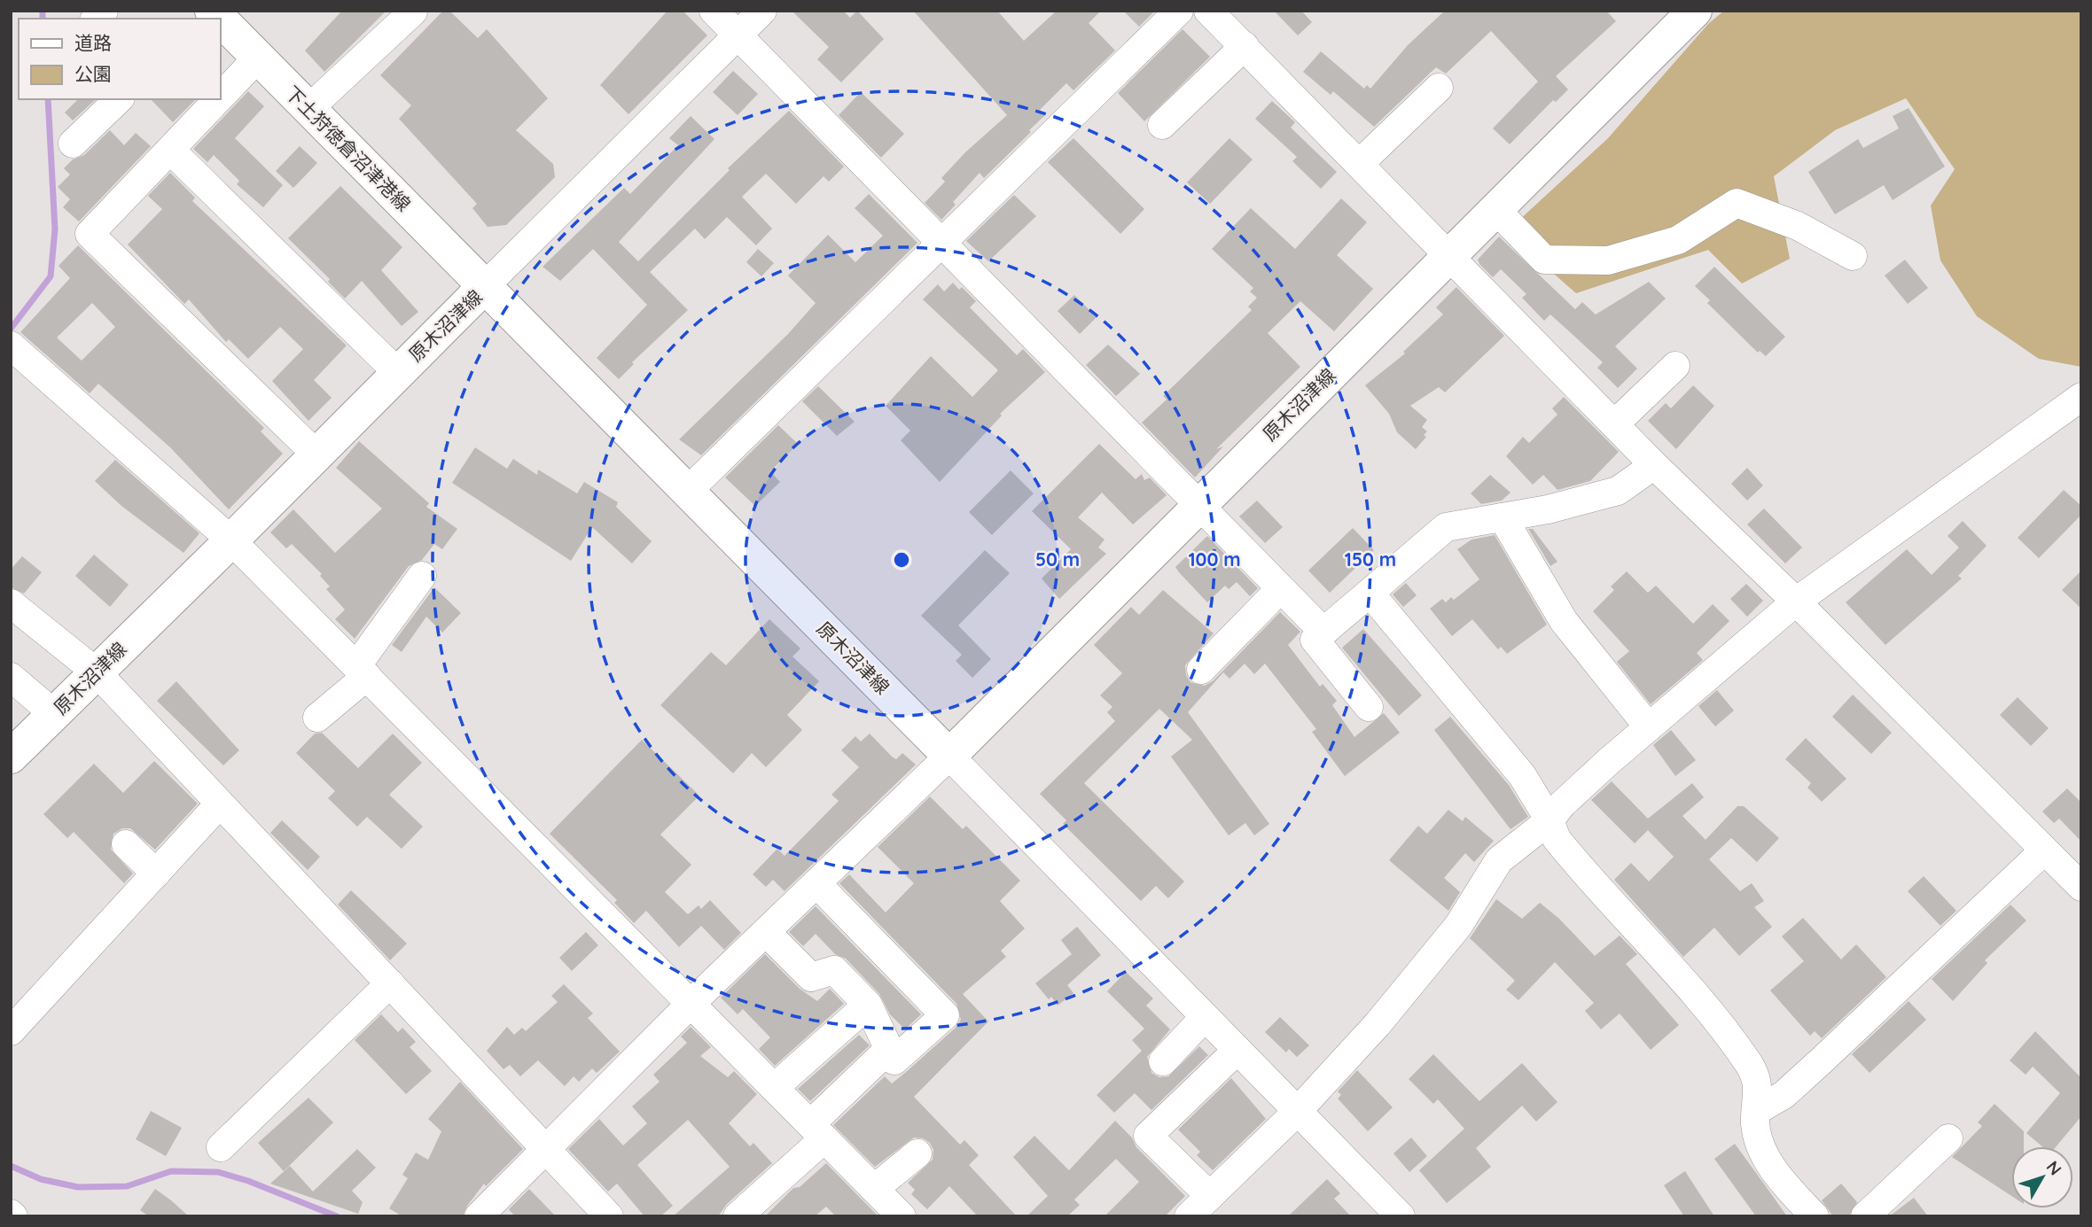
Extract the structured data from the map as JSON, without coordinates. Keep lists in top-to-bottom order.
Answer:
{
  "streets": {
    "main road": ["下土狩徳倉沼津港線", "原木沼津線"]
  },
  "crossings": [
    ["下土狩徳倉沼津港線", "原木沼津線"]
  ],
  "legend": ["道路", "公園"],
  "north": "top right",
  "rings": ["50 m", "100 m", "150 m"]
}
